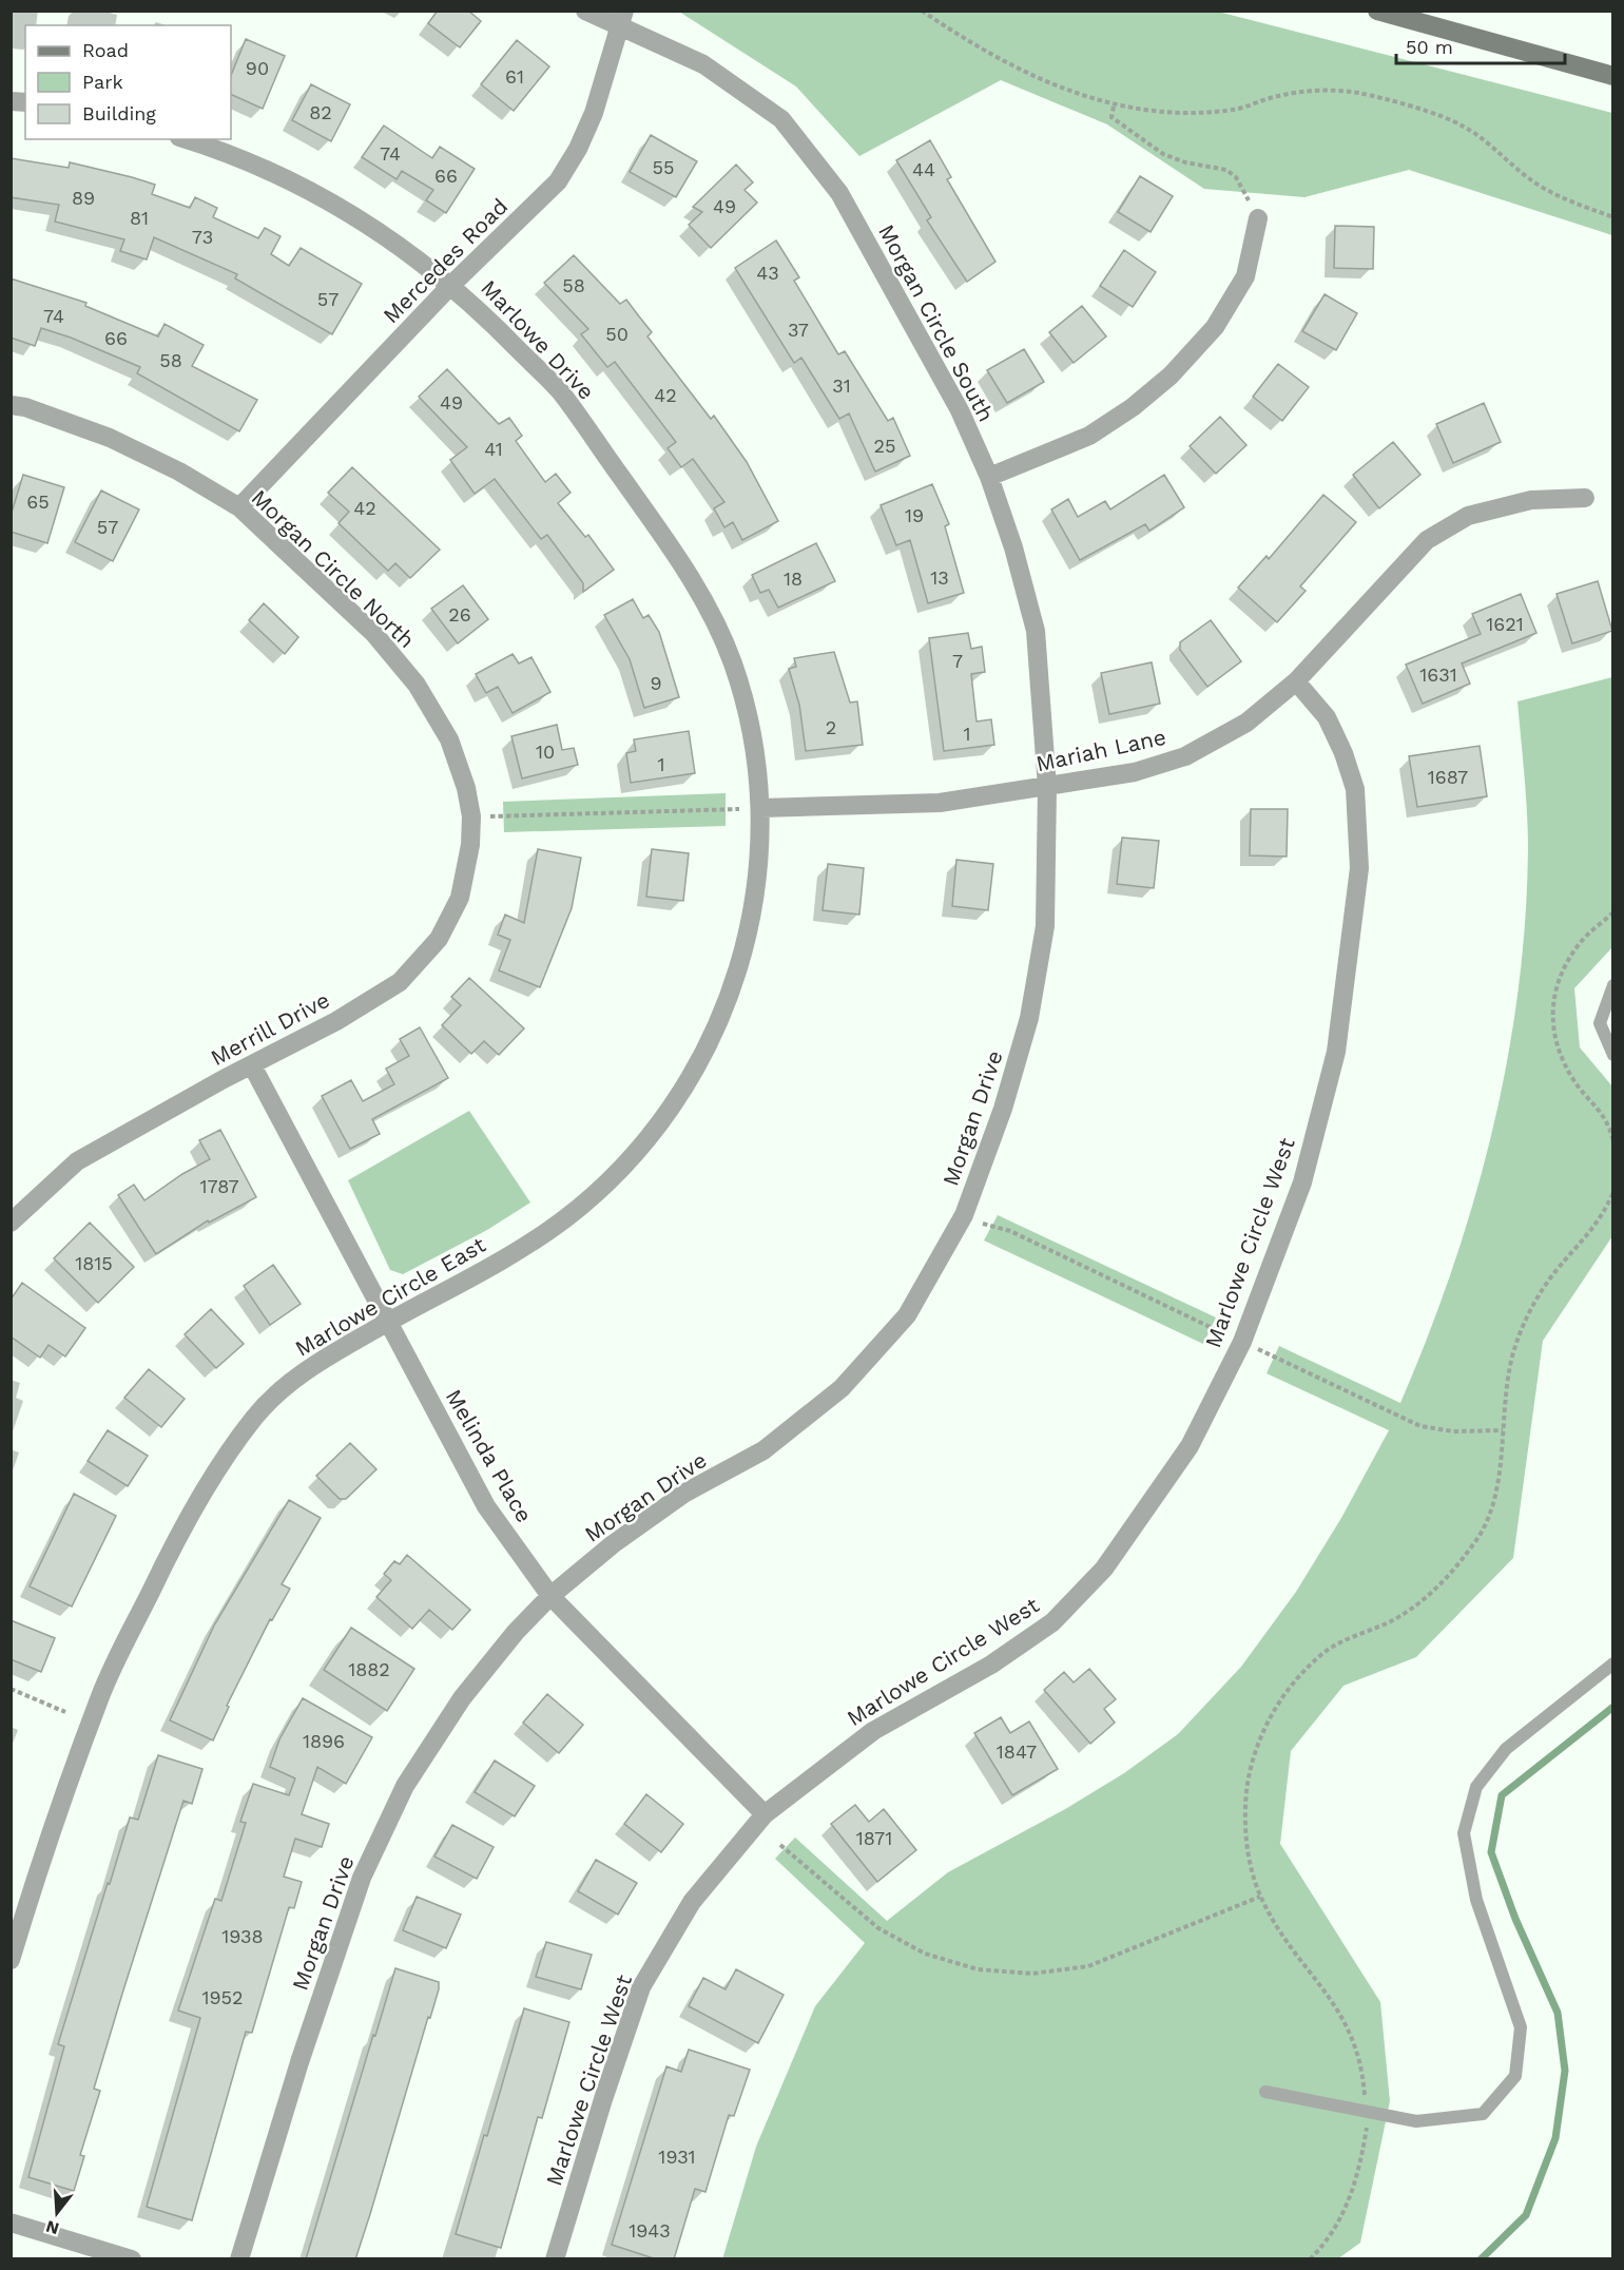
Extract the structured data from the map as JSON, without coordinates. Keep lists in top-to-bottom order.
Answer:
{
  "streets": {
    "street": [
      "Mercedes Road",
      "Morgan Circle South",
      "Marlowe Drive",
      "Morgan Circle North",
      "Mariah Lane",
      "Merrill Drive",
      "Morgan Drive",
      "Marlowe Circle West",
      "Marlowe Circle East",
      "Melinda Place"
    ]
  },
  "crossings": [
    ["Mercedes Road", "Morgan Circle South"],
    ["Mercedes Road", "Marlowe Drive"],
    ["Mercedes Road", "Morgan Circle North"],
    ["Morgan Circle South", "Mariah Lane"],
    ["Morgan Circle South", "Morgan Drive"],
    ["Marlowe Drive", "Mariah Lane"],
    ["Marlowe Drive", "Marlowe Circle East"],
    ["Morgan Circle North", "Merrill Drive"],
    ["Mariah Lane", "Morgan Drive"],
    ["Mariah Lane", "Marlowe Circle West"],
    ["Mariah Lane", "Marlowe Circle East"],
    ["Merrill Drive", "Melinda Place"],
    ["Morgan Drive", "Melinda Place"],
    ["Marlowe Circle West", "Melinda Place"],
    ["Marlowe Circle East", "Melinda Place"]
  ],
  "house_numbers": [
    "90",
    "61",
    "82",
    "74",
    "55",
    "44",
    "66",
    "89",
    "49",
    "81",
    "73",
    "43",
    "58",
    "57",
    "74",
    "37",
    "50",
    "66",
    "58",
    "31",
    "42",
    "49",
    "25",
    "41",
    "65",
    "42",
    "19",
    "57",
    "13",
    "18",
    "26",
    "1621",
    "7",
    "1631",
    "9",
    "2",
    "1",
    "10",
    "1",
    "1687",
    "1787",
    "1815",
    "1882",
    "1896",
    "1847",
    "1871",
    "1938",
    "1952",
    "1931",
    "1943"
  ],
  "legend": ["Road", "Park", "Building"],
  "scale_bar": "50 m",
  "north": "bottom"
}
